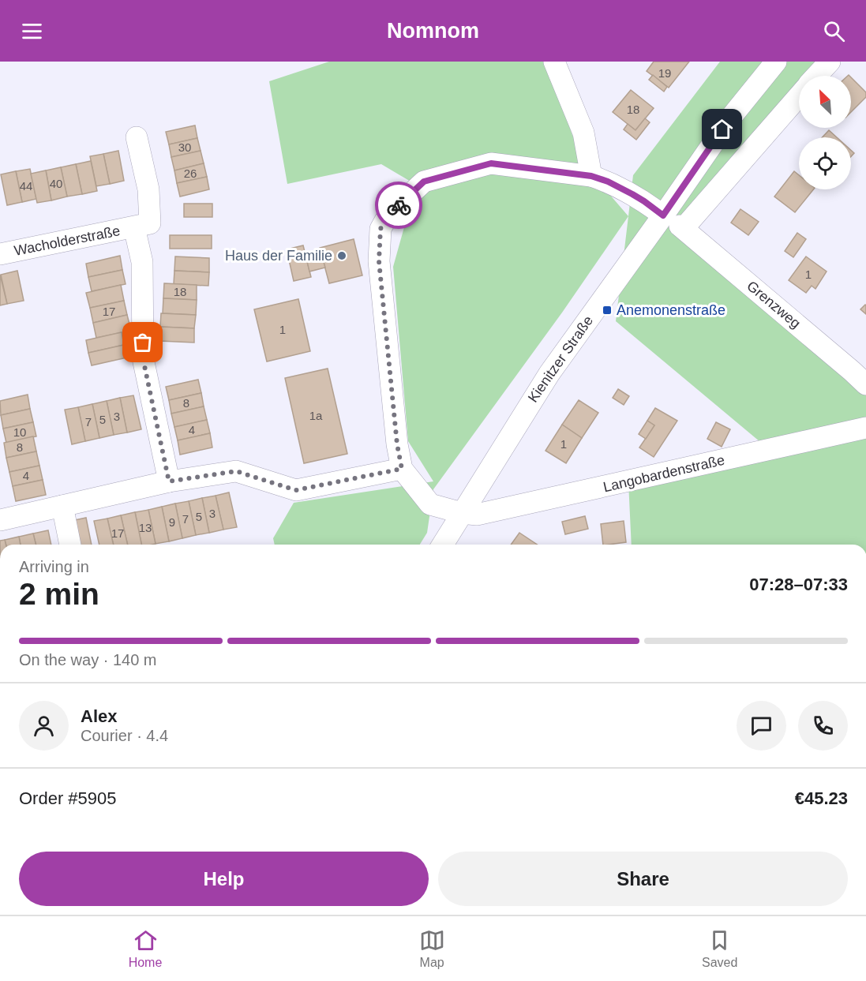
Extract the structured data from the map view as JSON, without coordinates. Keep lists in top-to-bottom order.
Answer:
{
  "streets": {
    "street": [
      "Wacholderstraße",
      "Grenzweg",
      "Kienitzer Straße",
      "Langobardenstraße"
    ]
  },
  "crossings": [
    ["Grenzweg", "Kienitzer Straße"],
    ["Grenzweg", "Langobardenstraße"],
    ["Kienitzer Straße", "Langobardenstraße"]
  ],
  "places": {
    "other": ["Haus der Familie"],
    "transit": ["Anemonenstraße"]
  },
  "house_numbers": [
    "19",
    "18",
    "30",
    "26",
    "40",
    "44",
    "1",
    "18",
    "17",
    "1",
    "8",
    "1a",
    "3",
    "5",
    "7",
    "4",
    "10",
    "1",
    "8",
    "4",
    "3",
    "5",
    "7",
    "9",
    "13",
    "17"
  ],
  "north": "top left",
  "page": {
    "header": "Nomnom",
    "heading": ["2 min", "Arriving in", "07:28–07:33"],
    "panel": [
      "Alex",
      "Courier · 4.4",
      "Order #5905",
      "€45.23"
    ],
    "bar": "On the way · 140 m",
    "buttons": ["Help", "Share"],
    "tabs": ["Home", "Map", "Saved"]
  }
}
